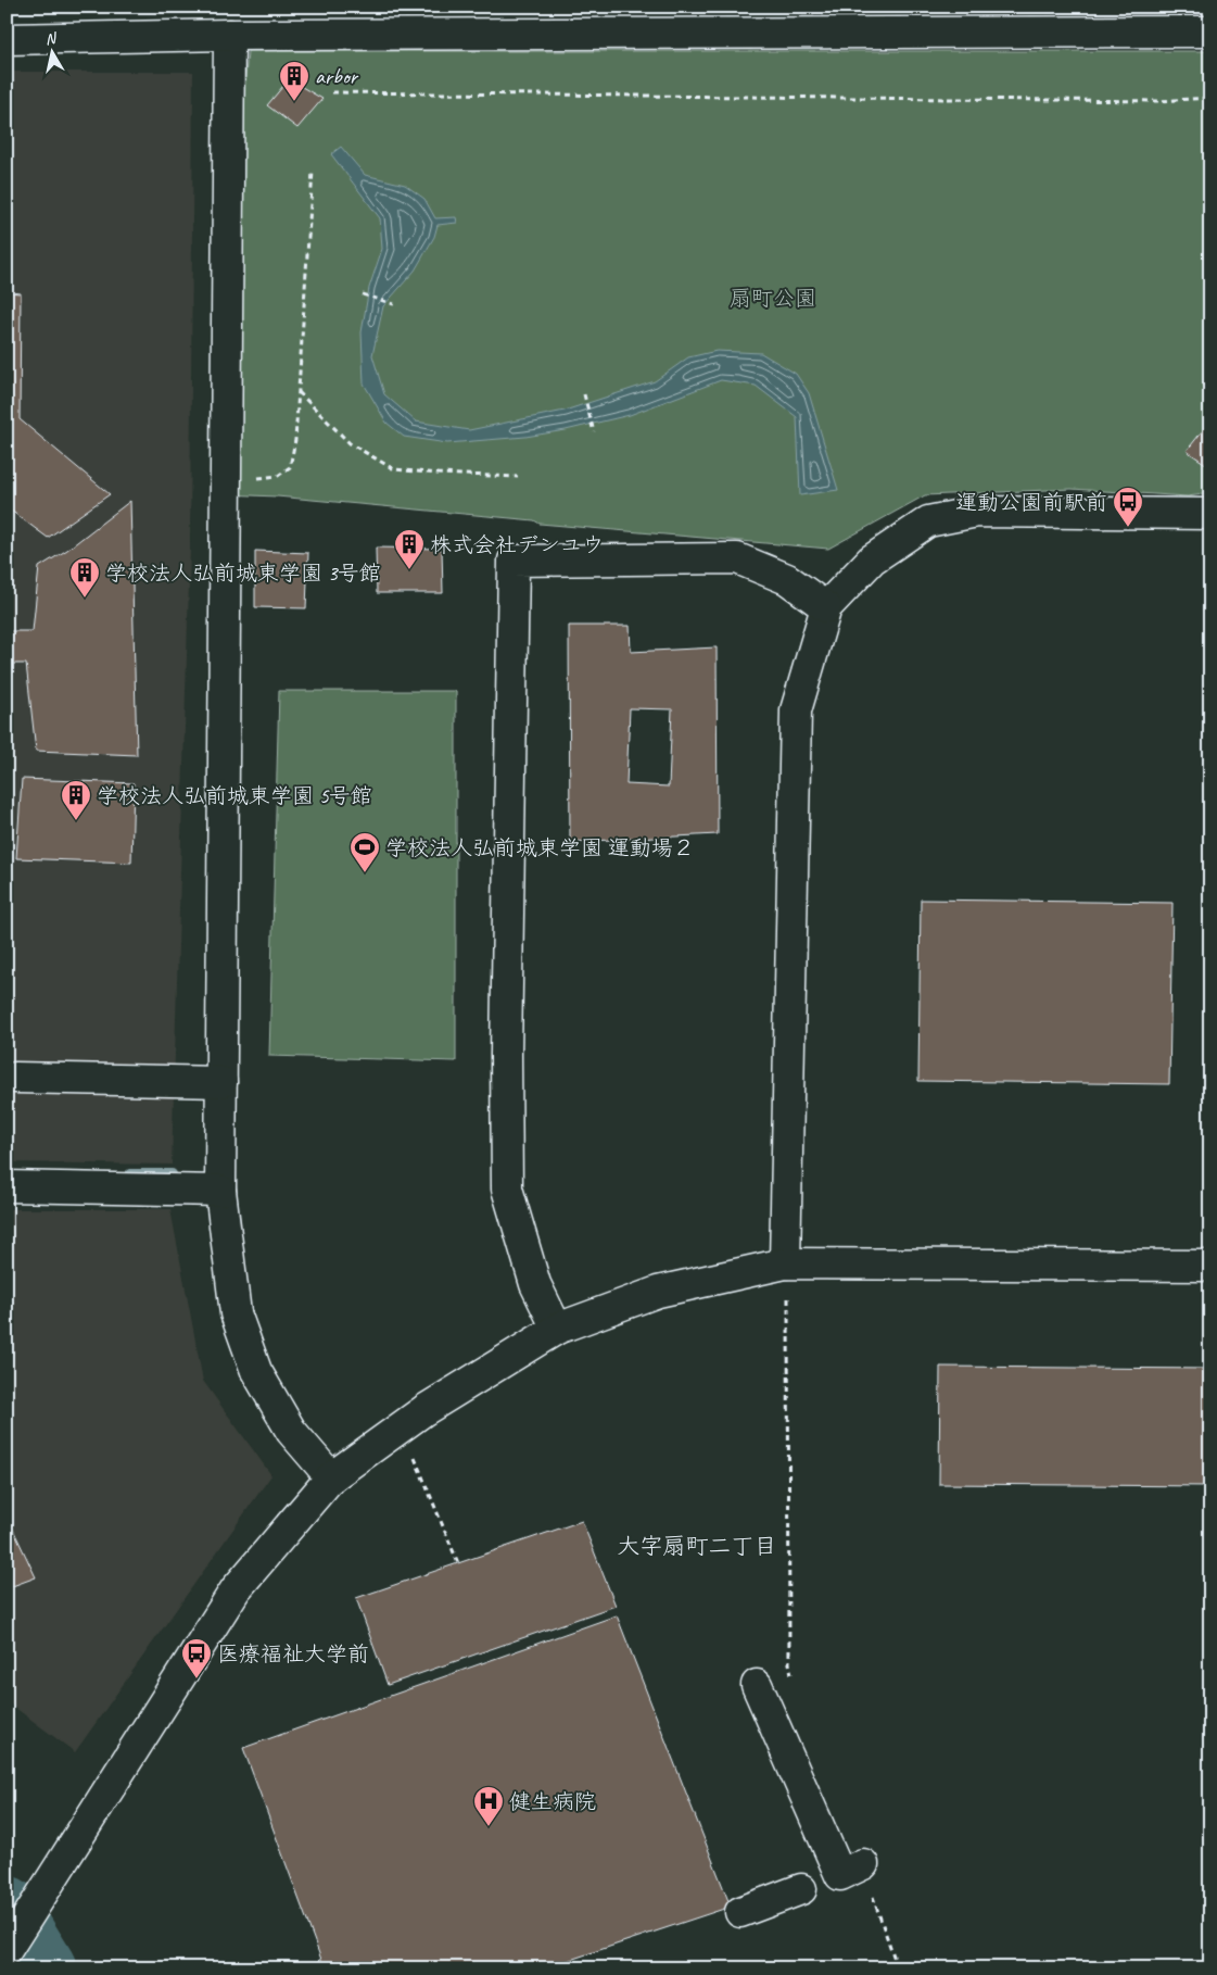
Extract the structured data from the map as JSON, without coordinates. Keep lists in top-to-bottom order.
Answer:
{
  "districts": ["大字扇町二丁目"],
  "parks": ["扇町公園"],
  "places": {
    "building": [
      "arbor",
      "株式会社デンユウ",
      "学校法人弘前城東学園 3号館",
      "学校法人弘前城東学園 5号館"
    ],
    "bus stop": ["運動公園前駅前", "医療福祉大学前"],
    "sports": ["学校法人弘前城東学園 運動場２"],
    "hospital": ["健生病院"]
  },
  "north": "top"
}
